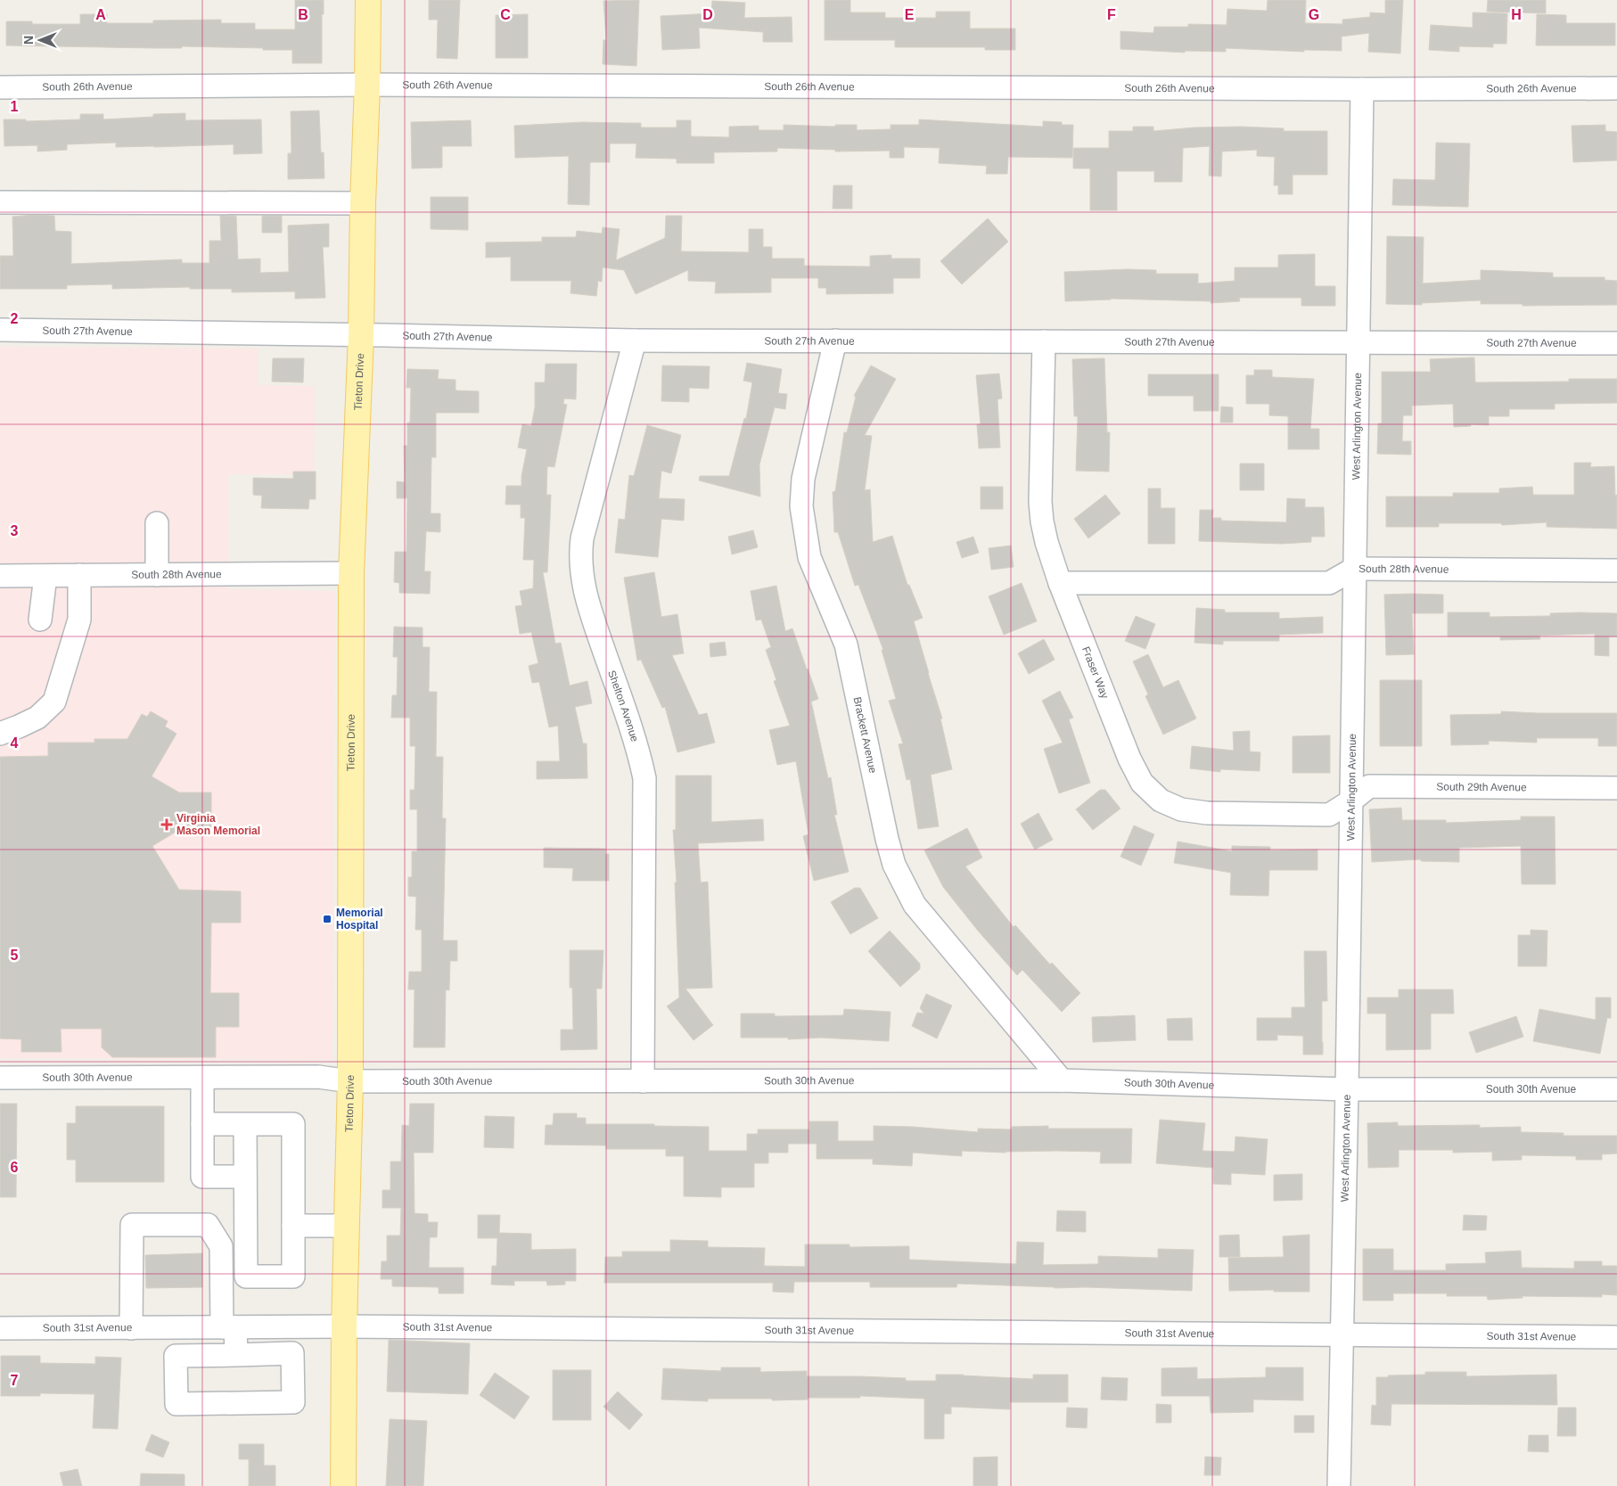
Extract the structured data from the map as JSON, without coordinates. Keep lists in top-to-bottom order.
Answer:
{
  "streets": {
    "main road": ["Tieton Drive"],
    "street": [
      "South 26th Avenue",
      "South 27th Avenue",
      "West Arlington Avenue",
      "South 28th Avenue",
      "Fraser Way",
      "Shelton Avenue",
      "Brackett Avenue",
      "South 29th Avenue",
      "South 30th Avenue",
      "South 31st Avenue"
    ]
  },
  "crossings": [
    ["South 26th Avenue", "Tieton Drive"],
    ["South 26th Avenue", "West Arlington Avenue"],
    ["South 27th Avenue", "Tieton Drive"],
    ["South 27th Avenue", "West Arlington Avenue"],
    ["South 27th Avenue", "Fraser Way"],
    ["South 27th Avenue", "Shelton Avenue"],
    ["South 27th Avenue", "Brackett Avenue"],
    ["Tieton Drive", "South 28th Avenue"],
    ["Tieton Drive", "South 30th Avenue"],
    ["Tieton Drive", "South 31st Avenue"],
    ["West Arlington Avenue", "South 28th Avenue"],
    ["West Arlington Avenue", "Fraser Way"],
    ["West Arlington Avenue", "South 29th Avenue"],
    ["West Arlington Avenue", "South 30th Avenue"],
    ["West Arlington Avenue", "South 31st Avenue"],
    ["South 28th Avenue", "Fraser Way"],
    ["Fraser Way", "South 29th Avenue"],
    ["Shelton Avenue", "South 30th Avenue"],
    ["Brackett Avenue", "South 30th Avenue"]
  ],
  "places": {
    "health": ["Virginia Mason Memorial"],
    "transit": ["Memorial Hospital"]
  },
  "north": "left",
  "grid": {
    "columns": [
      "A",
      "B",
      "C",
      "D",
      "E",
      "F",
      "G",
      "H"
    ],
    "rows": [
      "1",
      "2",
      "3",
      "4",
      "5",
      "6",
      "7"
    ]
  }
}
